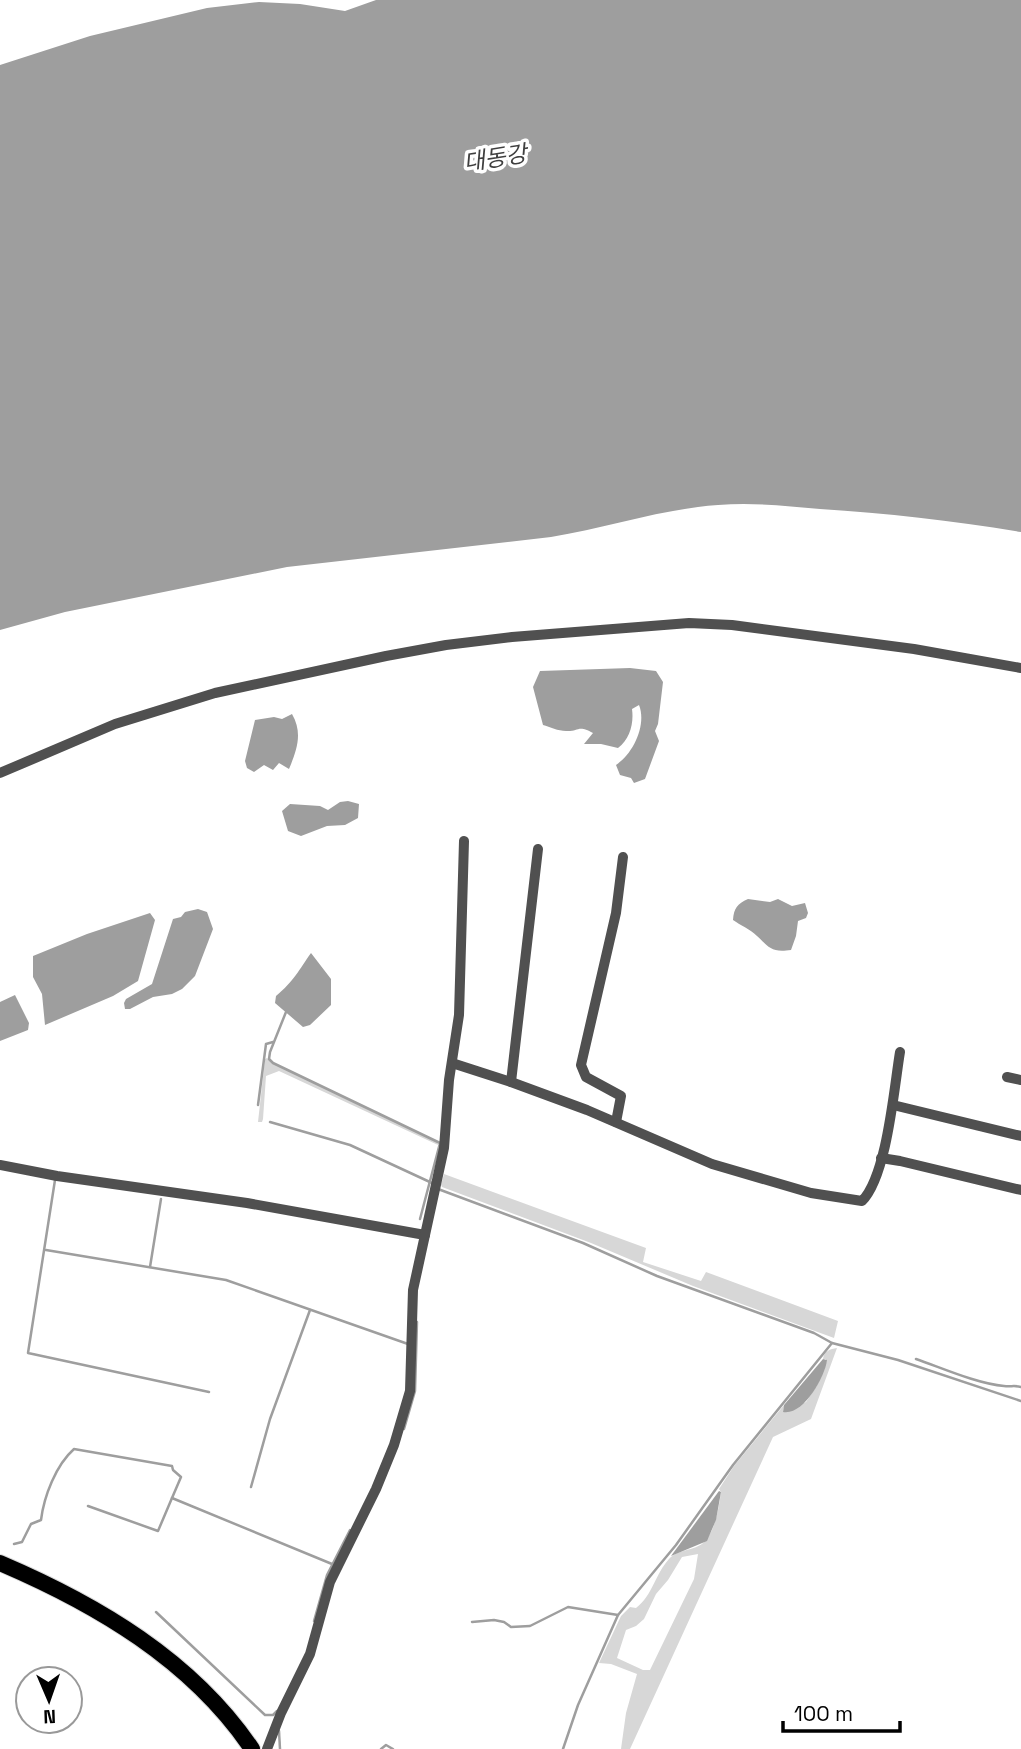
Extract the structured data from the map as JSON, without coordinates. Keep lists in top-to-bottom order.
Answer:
{
  "water": ["대동강"],
  "scale_bar": "100 m",
  "north": "bottom"
}
